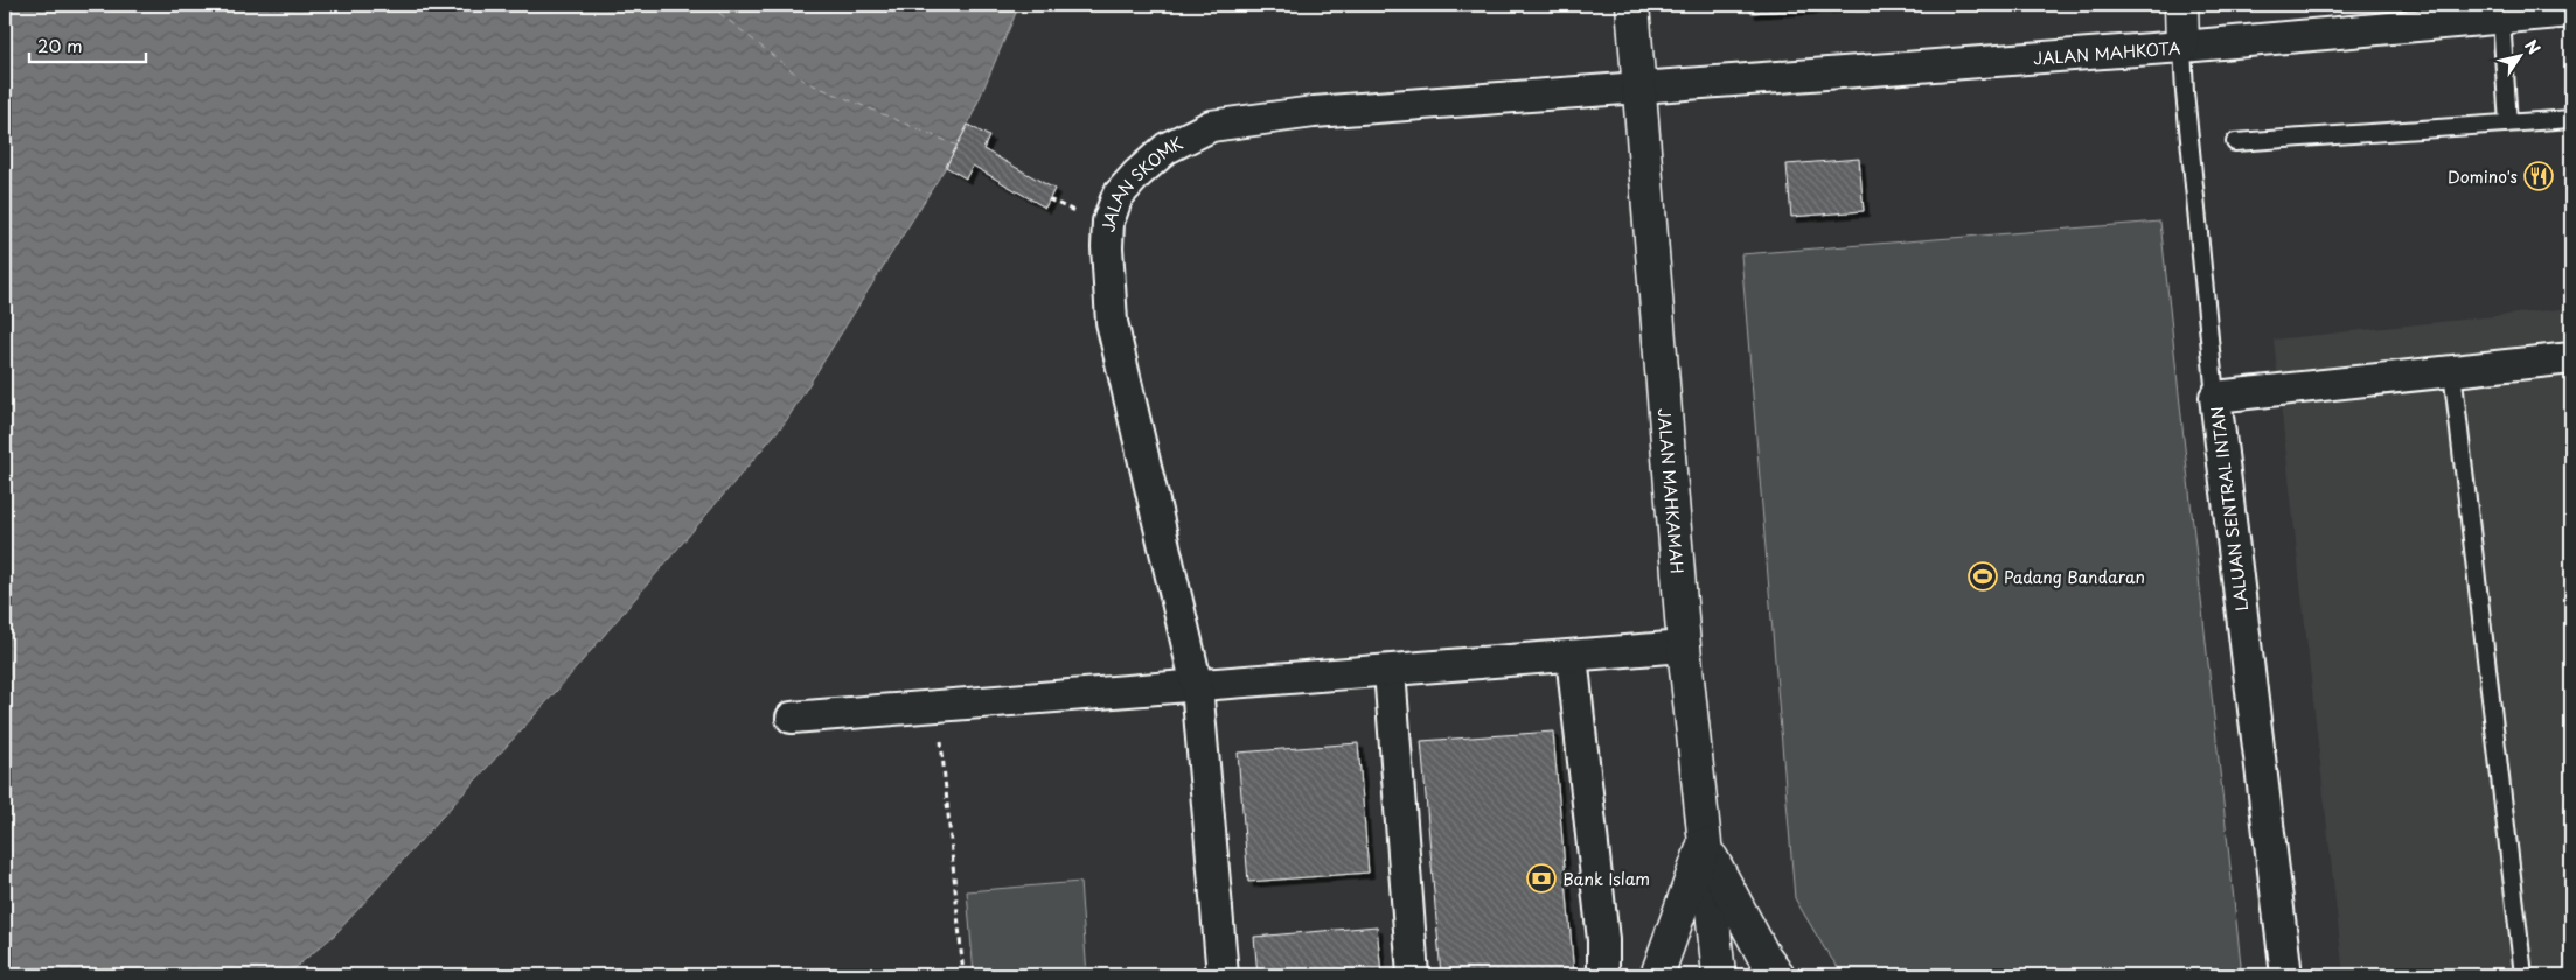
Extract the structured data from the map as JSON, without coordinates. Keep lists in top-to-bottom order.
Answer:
{
  "streets": {
    "main road": ["JALAN MAHKAMAH"],
    "street": ["JALAN MAHKOTA", "JALAN SKOMK", "LALUAN SENTRAL INTAN"]
  },
  "crossings": [
    ["JALAN MAHKOTA", "JALAN SKOMK"],
    ["JALAN MAHKOTA", "JALAN MAHKAMAH"],
    ["JALAN SKOMK", "JALAN MAHKAMAH"]
  ],
  "places": {
    "restaurant": ["Domino's"],
    "sports": ["Padang Bandaran"],
    "bank": ["Bank Islam"]
  },
  "scale_bar": "20 m",
  "north": "top right"
}
